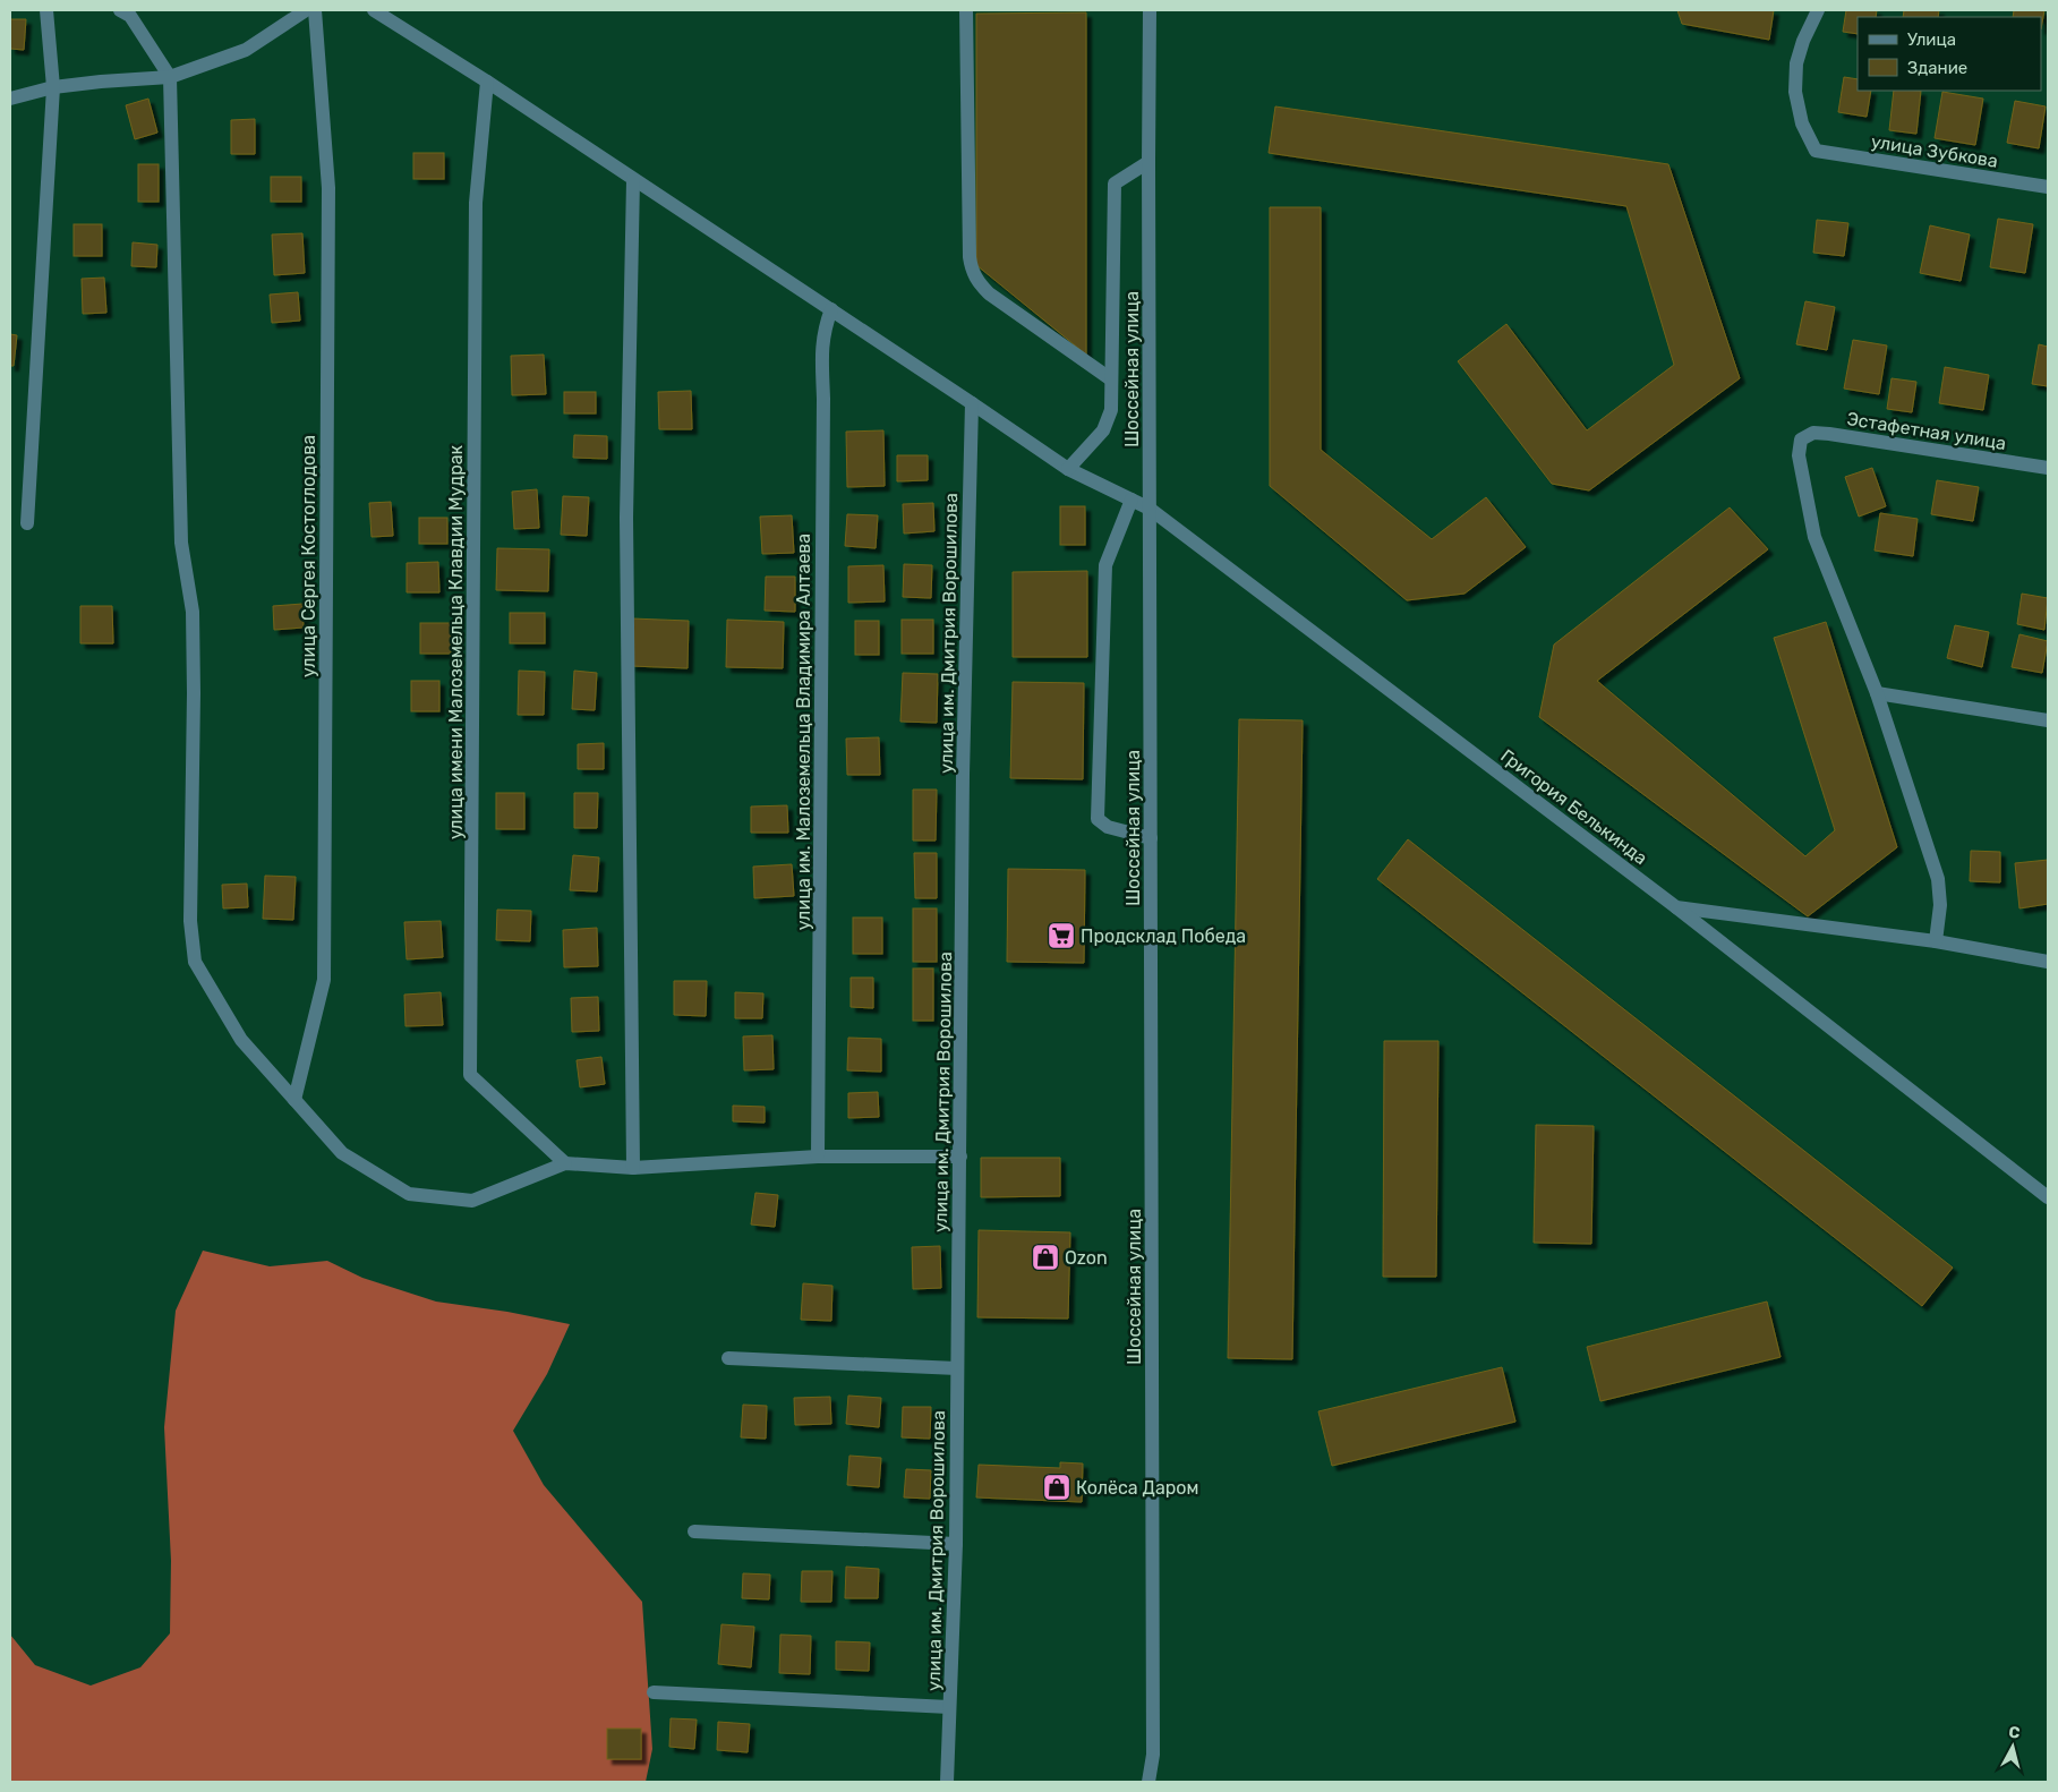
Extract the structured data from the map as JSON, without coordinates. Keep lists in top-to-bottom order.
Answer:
{
  "streets": {
    "street": [
      "улица Зубкова",
      "Шоссейная улица",
      "Эстафетная улица",
      "улица Сергея Костоглодова",
      "улица им. Дмитрия Ворошилова",
      "улица имени Малоземельца Клавдии Мудрак",
      "улица им. Малоземельца Владимира Алтаева",
      "Григория Белькинда"
    ]
  },
  "crossings": [
    ["Шоссейная улица", "Григория Белькинда"],
    ["улица им. Дмитрия Ворошилова", "Григория Белькинда"],
    ["улица имени Малоземельца Клавдии Мудрак", "Григория Белькинда"],
    ["улица им. Малоземельца Владимира Алтаева", "Григория Белькинда"]
  ],
  "places": {
    "supermarket": ["Продсклад Победа"],
    "shop": ["Ozon", "Колёса Даром"]
  },
  "legend": ["Улица", "Здание"],
  "north": "top"
}
